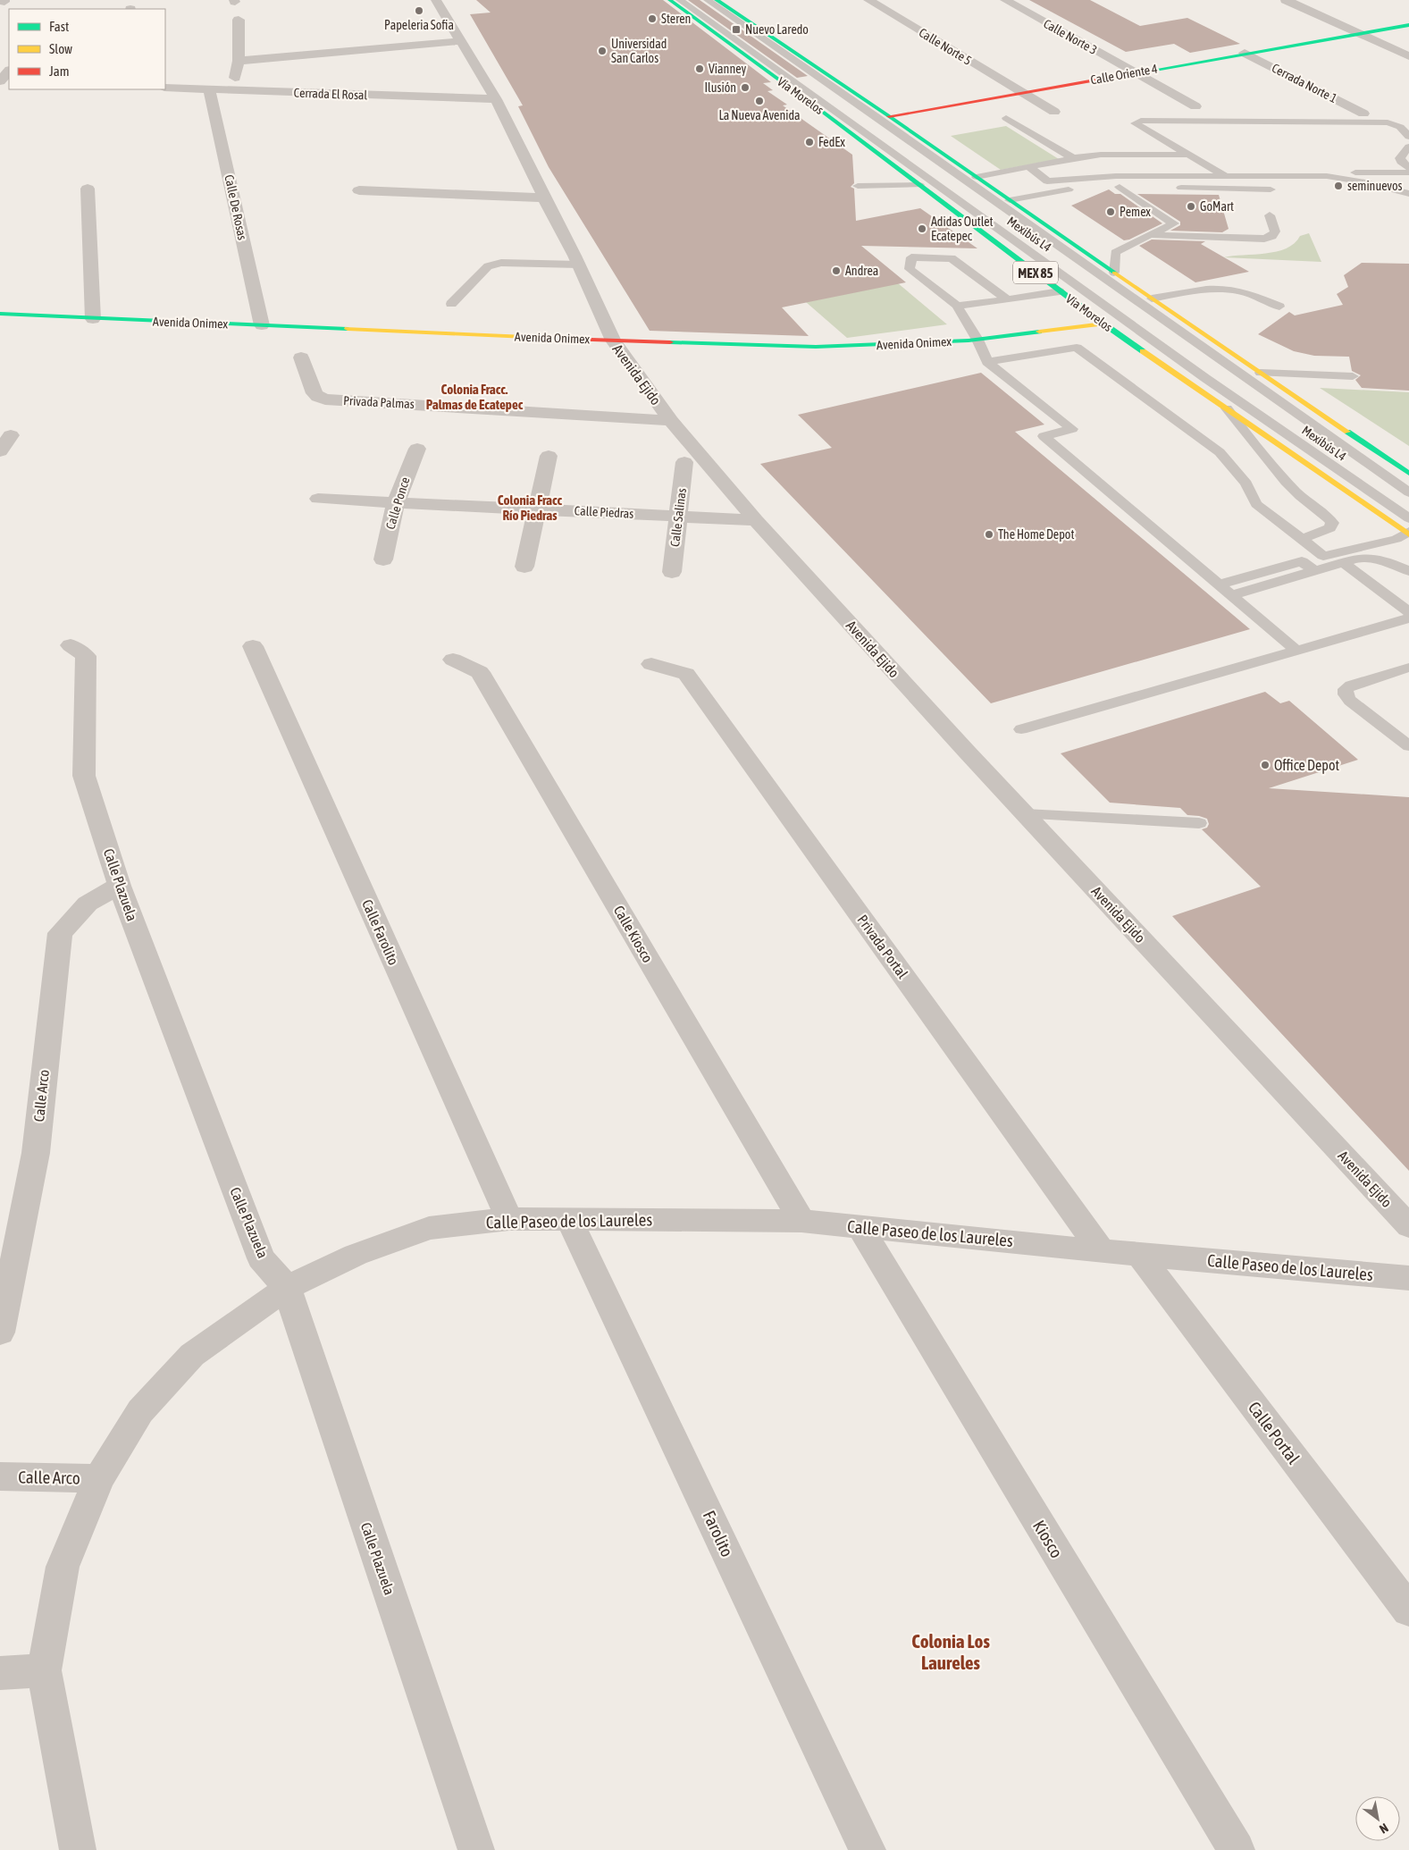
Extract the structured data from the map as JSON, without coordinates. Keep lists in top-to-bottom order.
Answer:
{
  "streets": {
    "main road": [
      "Calle Oriente 4",
      "Vía Morelos",
      "MEX 85",
      "Avenida Onimex"
    ],
    "street": [
      "Calle Norte 3",
      "Calle Norte 5",
      "Cerrada Norte 1",
      "Cerrada El Rosal",
      "Calle De Rosas",
      "Avenida Ejido",
      "Privada Palmas",
      "Calle Ponce",
      "Calle Piedras",
      "Calle Salinas",
      "Calle Plazuela",
      "Calle Farolito",
      "Calle Kiosco",
      "Privada Portal",
      "Calle Arco",
      "Calle Paseo de los Laureles",
      "Calle Portal",
      "Farolito",
      "Kiosco"
    ],
    "lane": ["Mexibús L4"]
  },
  "crossings": [
    ["Calle Norte 3", "Calle Oriente 4"],
    ["Calle Norte 5", "Calle Oriente 4"],
    ["Calle Oriente 4", "Cerrada Norte 1"],
    ["Cerrada El Rosal", "Calle De Rosas"],
    ["Cerrada El Rosal", "Avenida Ejido"],
    ["Vía Morelos", "Avenida Onimex"],
    ["Calle De Rosas", "Avenida Onimex"],
    ["Avenida Onimex", "Avenida Ejido"],
    ["Avenida Ejido", "Privada Palmas"],
    ["Avenida Ejido", "Calle Piedras"],
    ["Calle Ponce", "Calle Piedras"],
    ["Calle Piedras", "Calle Salinas"],
    ["Calle Plazuela", "Calle Arco"],
    ["Calle Plazuela", "Calle Paseo de los Laureles"],
    ["Calle Farolito", "Calle Paseo de los Laureles"],
    ["Calle Kiosco", "Calle Paseo de los Laureles"],
    ["Privada Portal", "Calle Paseo de los Laureles"],
    ["Calle Arco", "Calle Paseo de los Laureles"],
    ["Calle Paseo de los Laureles", "Calle Portal"],
    ["Calle Paseo de los Laureles", "Farolito"],
    ["Calle Paseo de los Laureles", "Kiosco"]
  ],
  "districts": ["Colonia Fracc. Palmas de Ecatepec", "Colonia Fracc Río Piedras", "Colonia Los Laureles"],
  "places": {
    "other": [
      "Papeleria Sofia",
      "Steren",
      "Universidad San Carlos",
      "Vianney",
      "Ilusión",
      "La Nueva Avenida",
      "FedEx",
      "seminuevos",
      "GoMart",
      "Pemex",
      "Adidas Outlet Ecatepec",
      "Andrea",
      "The Home Depot",
      "Office Depot"
    ],
    "transit": ["Nuevo Laredo"]
  },
  "legend": ["Fast", "Slow", "Jam"],
  "north": "bottom right"
}
